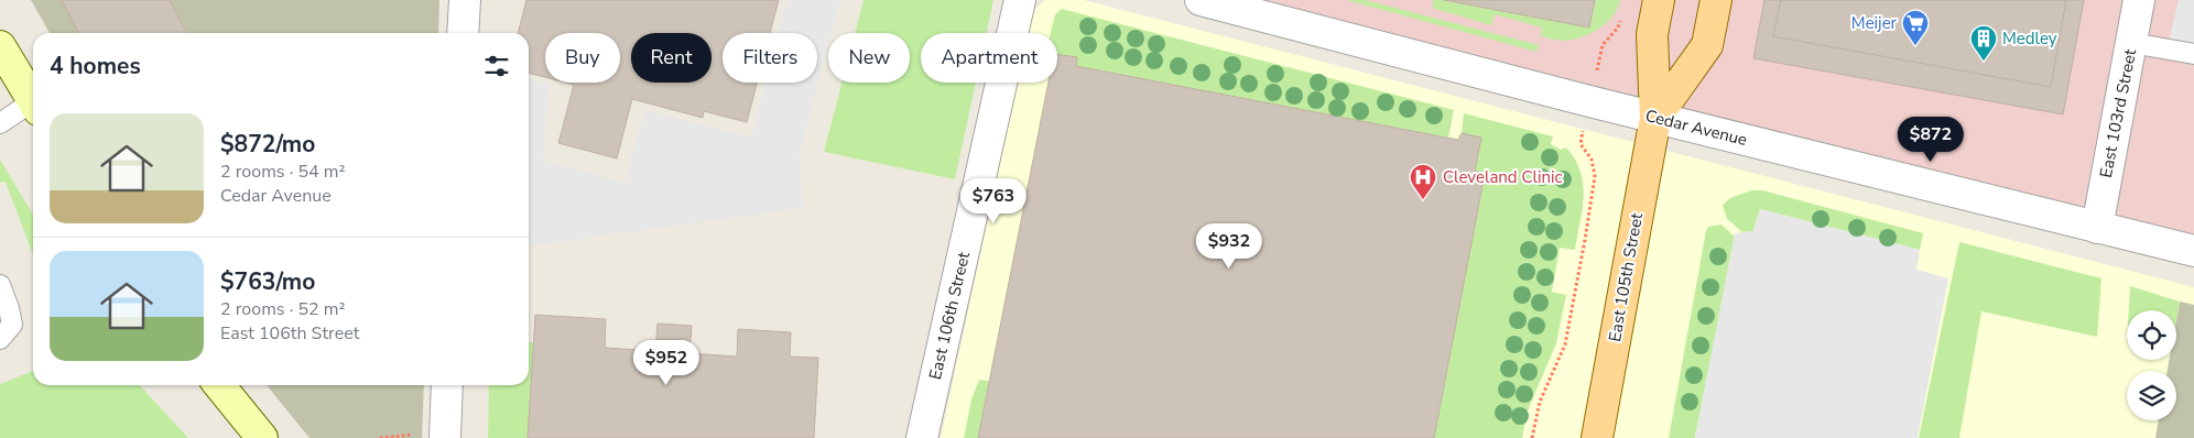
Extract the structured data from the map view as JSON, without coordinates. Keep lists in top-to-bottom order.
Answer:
{
  "streets": {
    "main road": ["East 105th Street"],
    "street": ["East 103rd Street", "Cedar Avenue", "East 106th Street"]
  },
  "crossings": [
    ["East 103rd Street", "Cedar Avenue"],
    ["Cedar Avenue", "East 105th Street"]
  ],
  "places": {
    "supermarket": ["Meijer"],
    "building": ["Medley"],
    "hospital": ["Cleveland Clinic"]
  },
  "page": {
    "chip": [
      "Buy",
      "Rent",
      "Filters",
      "New",
      "Apartment"
    ],
    "heading": "4 homes",
    "list": [
      {
        "name": "$872/mo",
        "note": "2 rooms · 54 m² · Cedar Avenue"
      },
      {
        "name": "$763/mo",
        "note": "2 rooms · 52 m² · East 106th Street"
      }
    ],
    "price": [
      "$872",
      "$763",
      "$932",
      "$952"
    ]
  }
}
